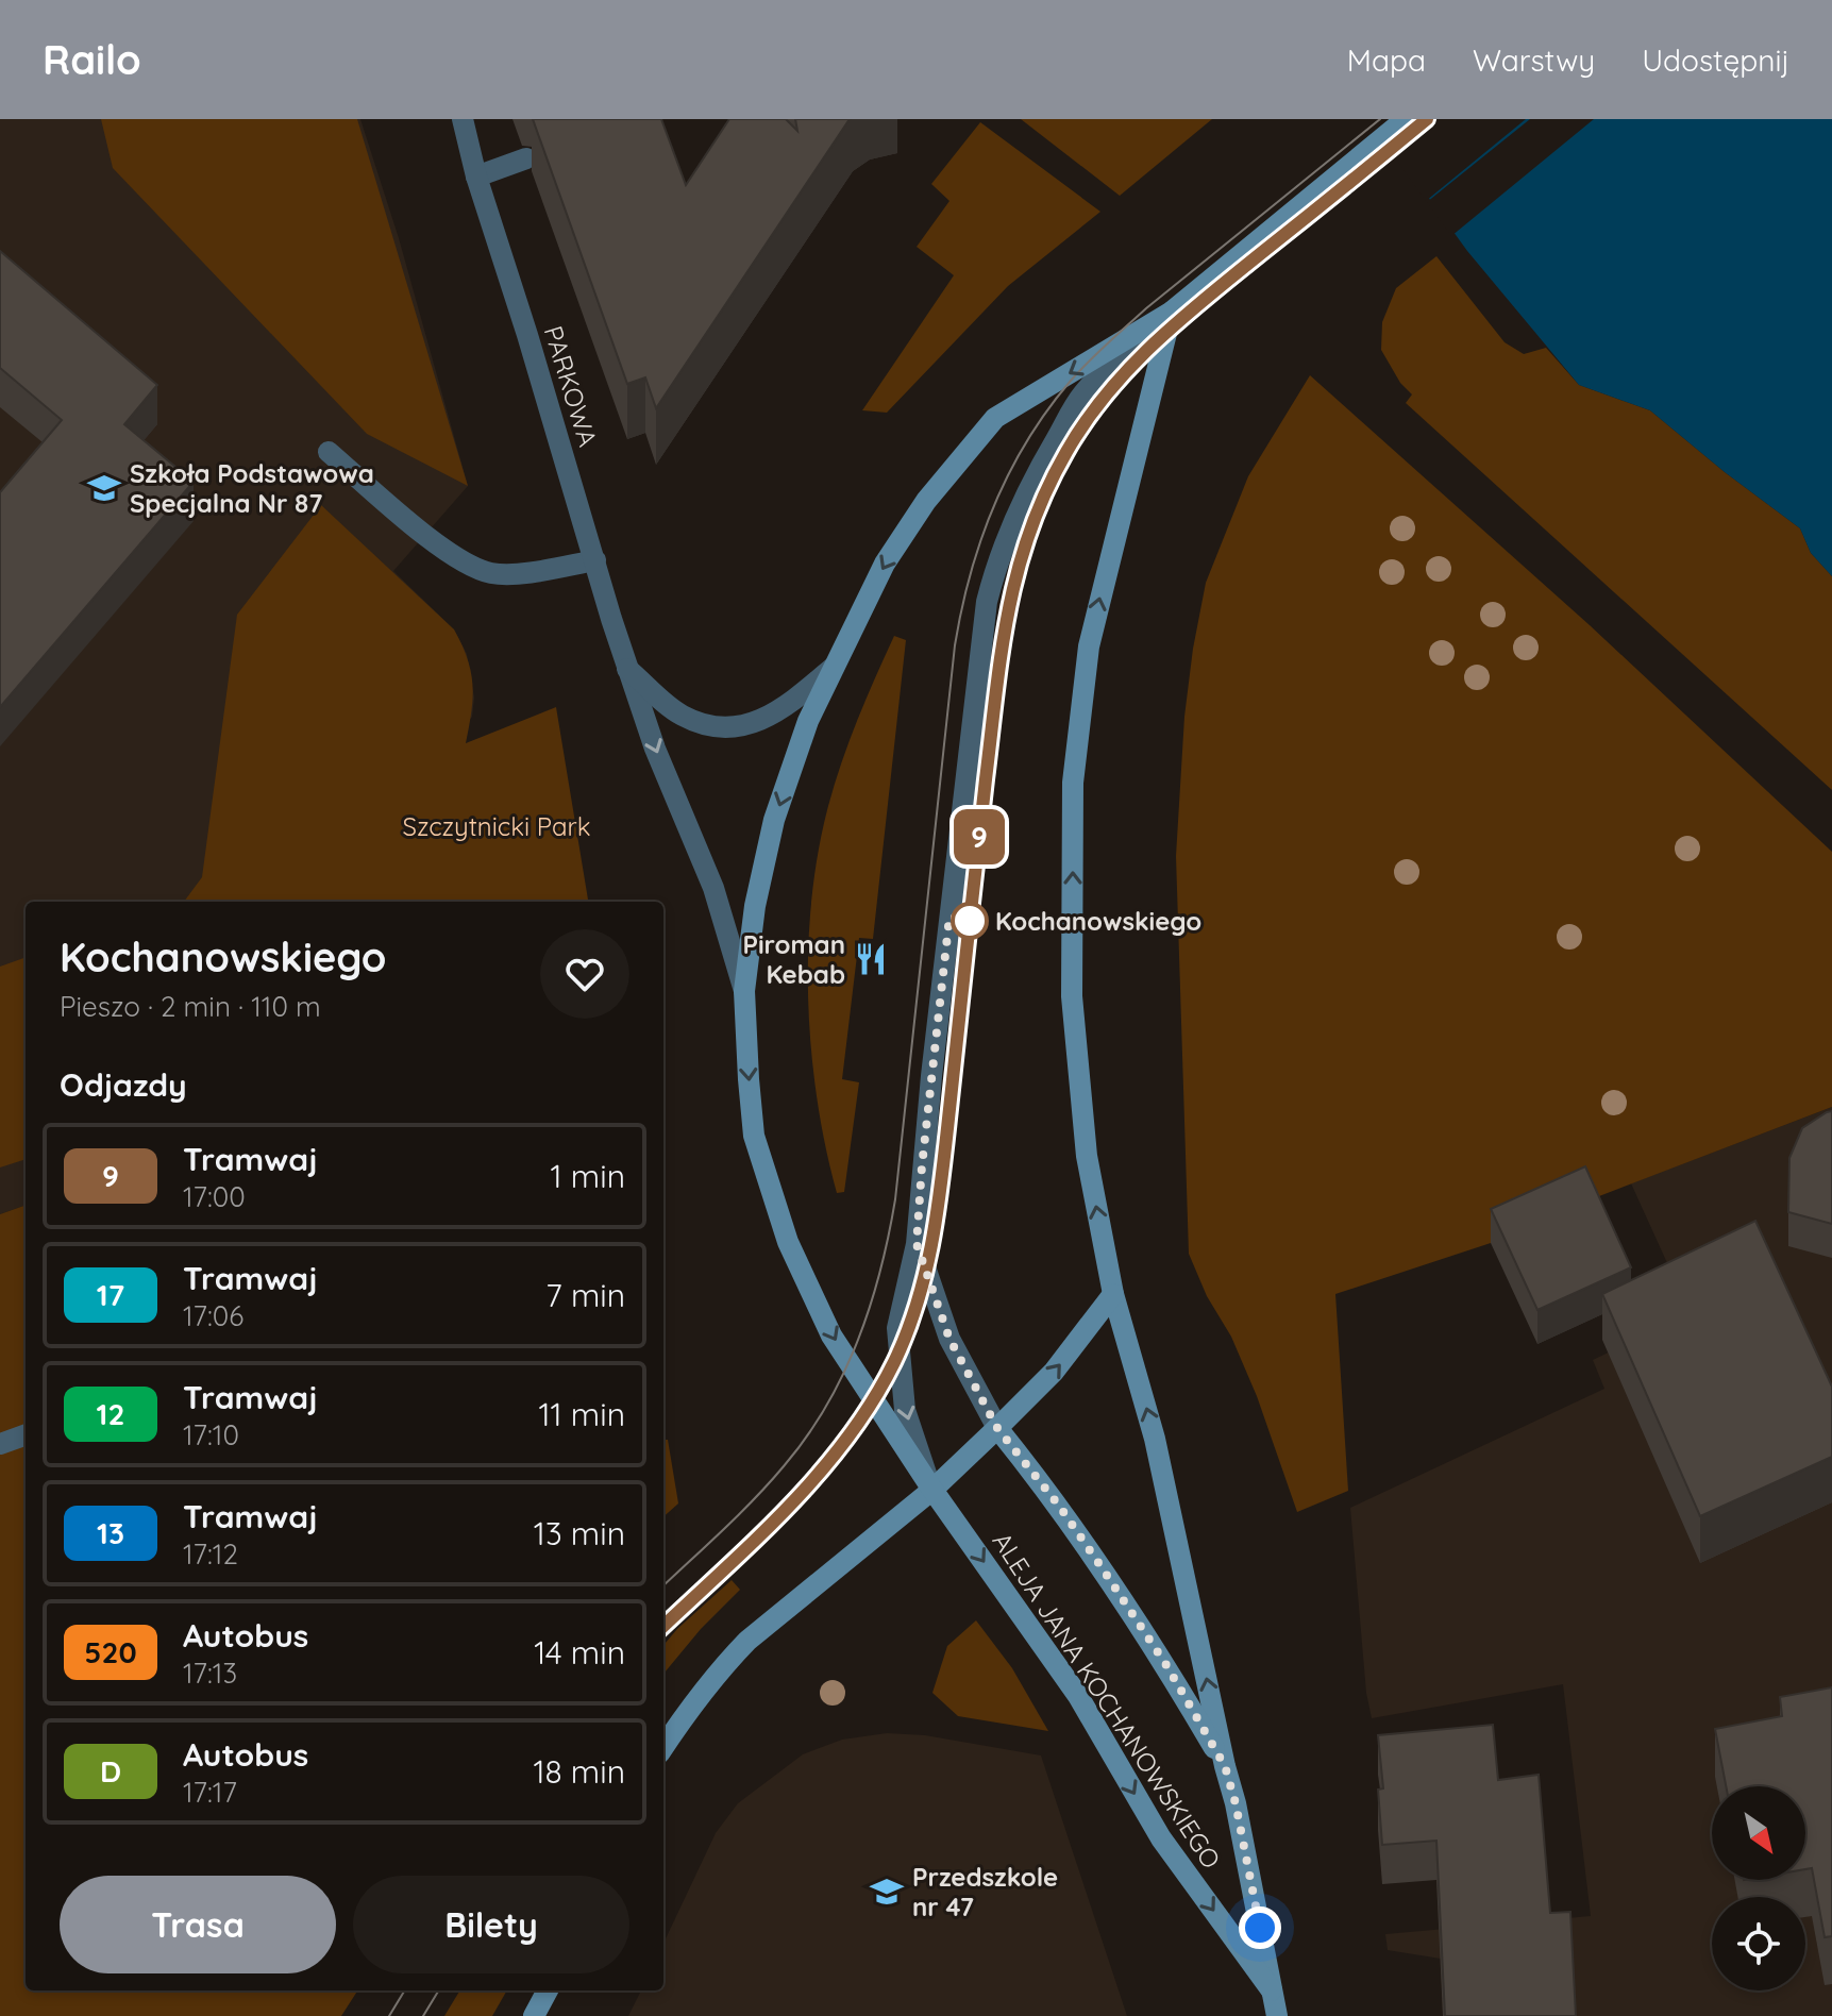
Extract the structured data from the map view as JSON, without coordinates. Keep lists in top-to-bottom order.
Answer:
{
  "streets": {
    "main road": ["ALEJA JANA KOCHANOWSKIEGO"],
    "street": ["PARKOWA"]
  },
  "crossings": [
    ["PARKOWA", "ALEJA JANA KOCHANOWSKIEGO"]
  ],
  "one_way": ["PARKOWA"],
  "parks": ["Szczytnicki Park"],
  "places": {
    "school or university": ["Szkoła Podstawowa Specjalna Nr 87", "Przedszkole nr 47"],
    "other": ["Kochanowskiego"],
    "restaurant": ["Piroman Kebab"]
  },
  "lines": ["tram line 9"],
  "north": "bottom right",
  "page": {
    "header": "Railo",
    "nav": ["Mapa", "Warstwy", "Udostępnij"],
    "on_map": "9",
    "heading": [
      ["Kochanowskiego", "Pieszo · 2 min · 110 m"],
      "Odjazdy"
    ],
    "list": [
      {
        "mark": "9",
        "name": "Tramwaj",
        "note": "17:00",
        "value": "1 min"
      },
      {
        "mark": "17",
        "name": "Tramwaj",
        "note": "17:06",
        "value": "7 min"
      },
      {
        "mark": "12",
        "name": "Tramwaj",
        "note": "17:10",
        "value": "11 min"
      },
      {
        "mark": "13",
        "name": "Tramwaj",
        "note": "17:12",
        "value": "13 min"
      },
      {
        "mark": "520",
        "name": "Autobus",
        "note": "17:13",
        "value": "14 min"
      },
      {
        "mark": "D",
        "name": "Autobus",
        "note": "17:17",
        "value": "18 min"
      }
    ],
    "buttons": ["Trasa", "Bilety"]
  }
}
